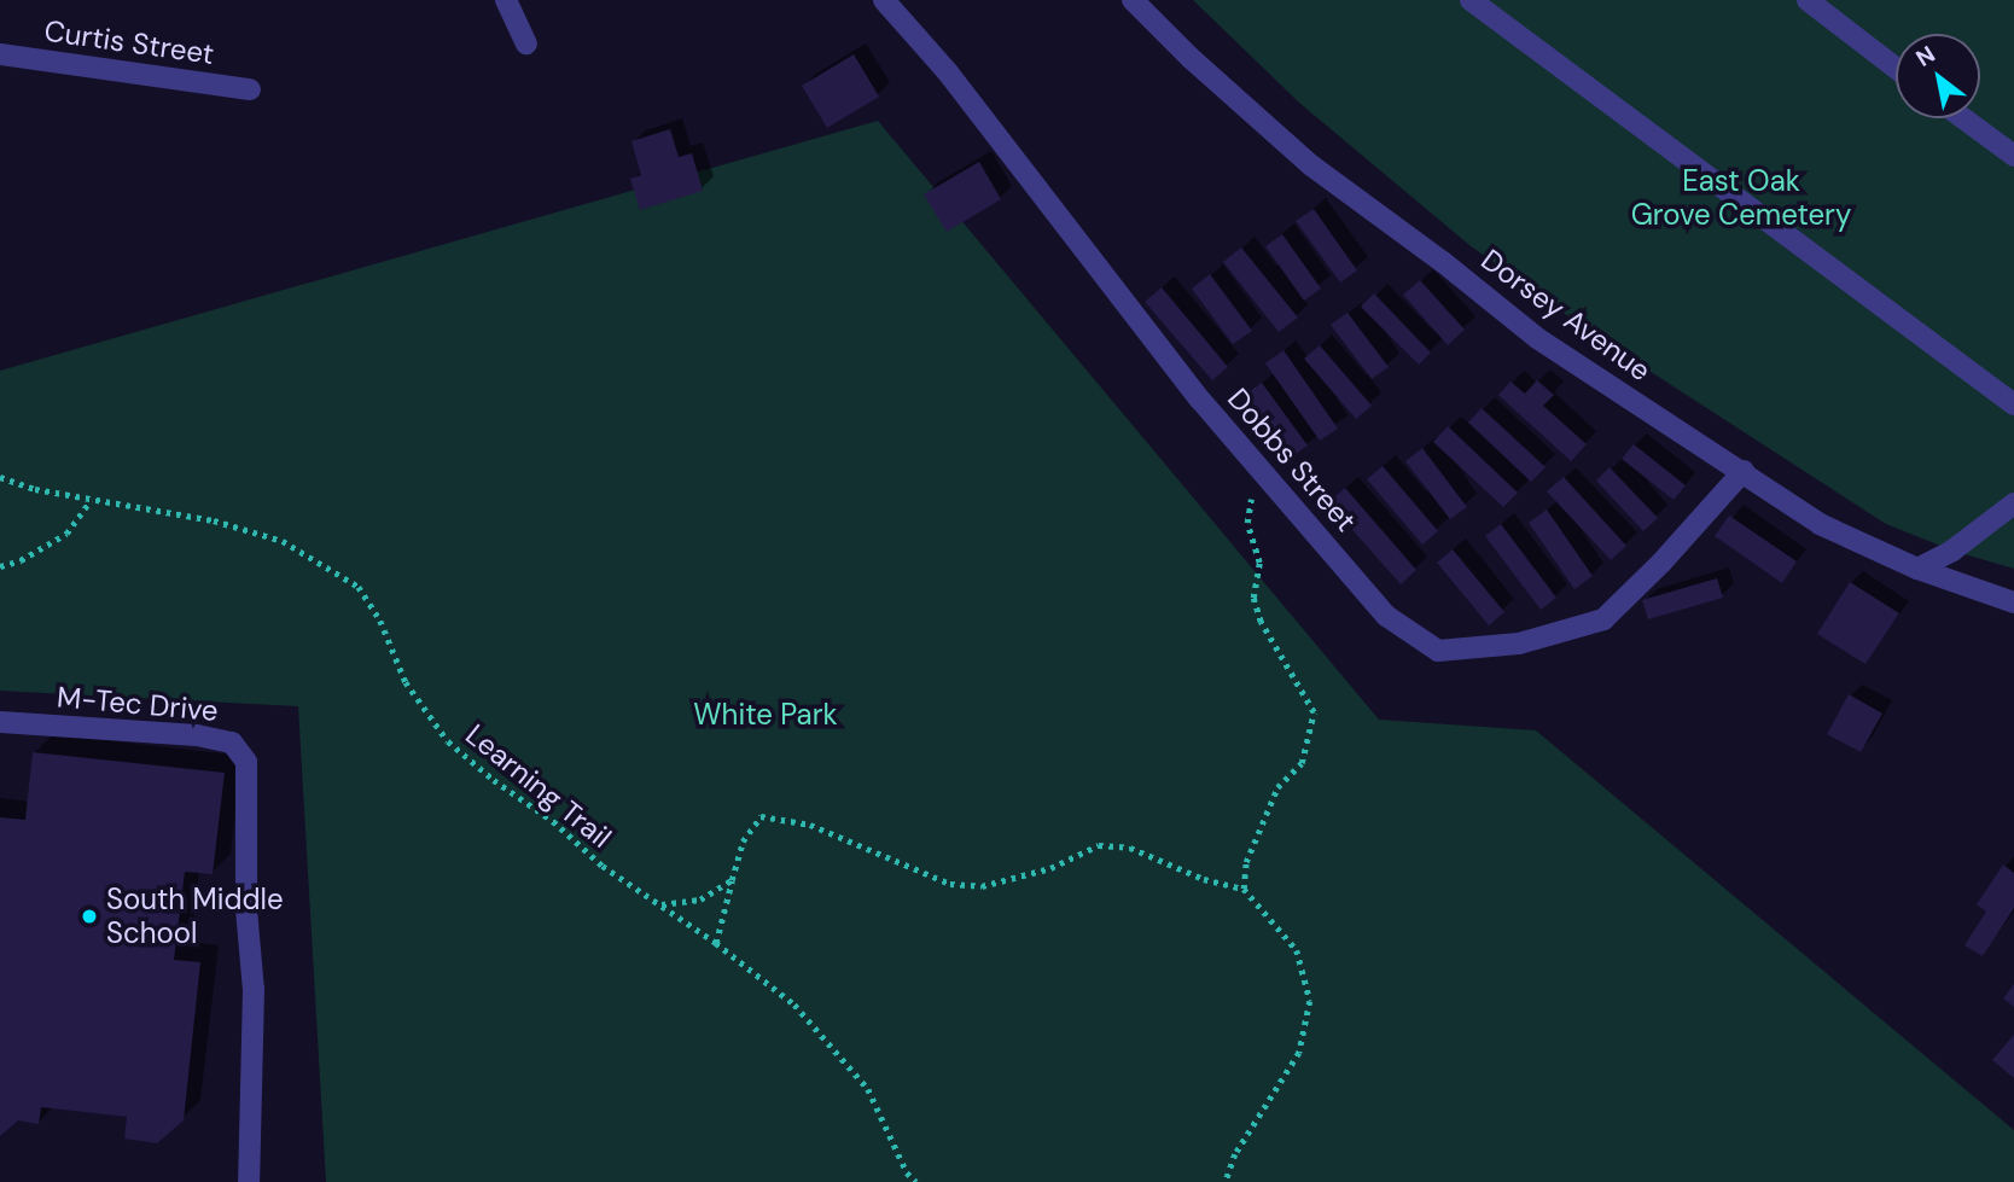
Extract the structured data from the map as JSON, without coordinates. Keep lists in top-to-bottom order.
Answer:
{
  "streets": {
    "street": [
      "Curtis Street",
      "Dorsey Avenue",
      "Dobbs Street",
      "M-Tec Drive"
    ],
    "path": ["Learning Trail"]
  },
  "crossings": [
    ["Dorsey Avenue", "Dobbs Street"]
  ],
  "parks": ["East Oak Grove Cemetery", "White Park"],
  "places": ["South Middle School"],
  "north": "top left"
}
